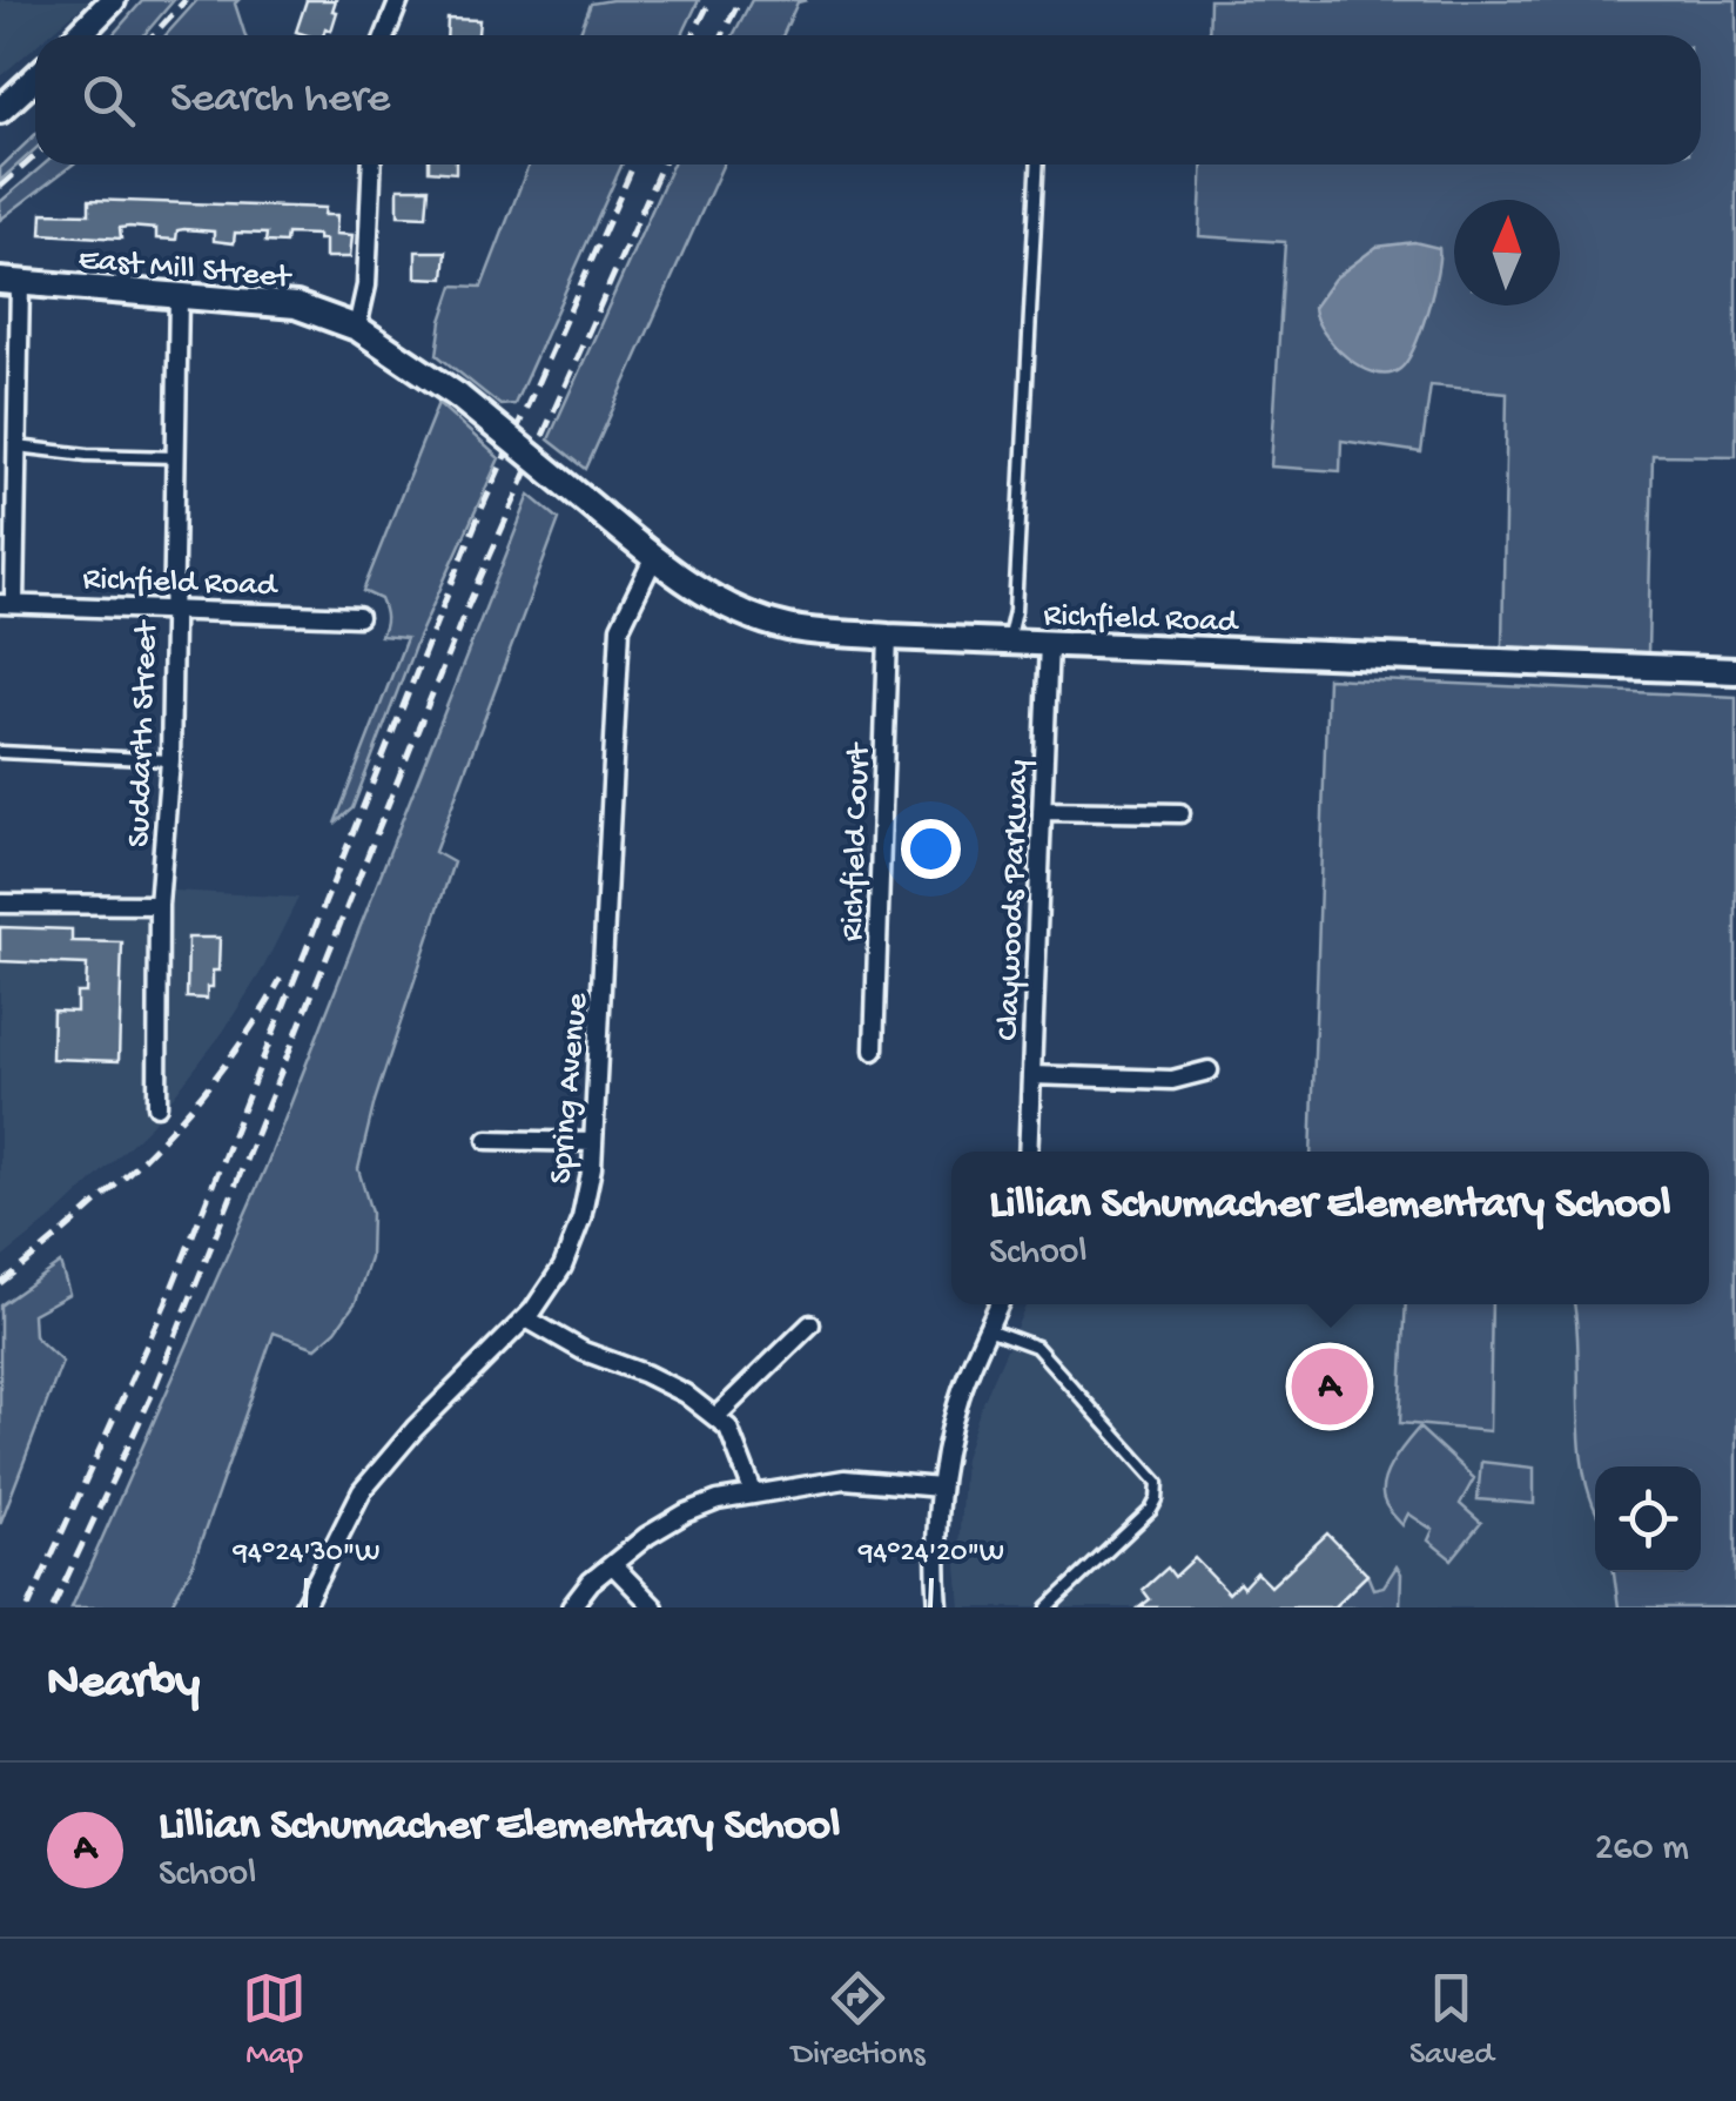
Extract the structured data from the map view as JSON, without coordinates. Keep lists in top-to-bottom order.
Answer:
{
  "streets": {
    "street": [
      "East Mill Street",
      "Richfield Road",
      "Suddarth Street",
      "Richfield Court",
      "Claywoods Parkway",
      "Spring Avenue"
    ]
  },
  "crossings": [
    ["East Mill Street", "Richfield Road"],
    ["East Mill Street", "Suddarth Street"],
    ["Richfield Road", "Suddarth Street"],
    ["Richfield Road", "Richfield Court"],
    ["Richfield Road", "Claywoods Parkway"],
    ["Richfield Road", "Spring Avenue"]
  ],
  "north": "top",
  "page": {
    "search": "Search here",
    "popup": ["Lillian Schumacher Elementary School", "School"],
    "pins": "A",
    "heading": "Nearby",
    "list": [
      {
        "mark": "A",
        "name": "Lillian Schumacher Elementary School",
        "note": "School",
        "value": "260 m"
      }
    ],
    "nav": ["Map", "Directions", "Saved"]
  },
  "coordinates": ["94°24'30\"W", "94°24'20\"W"]
}
